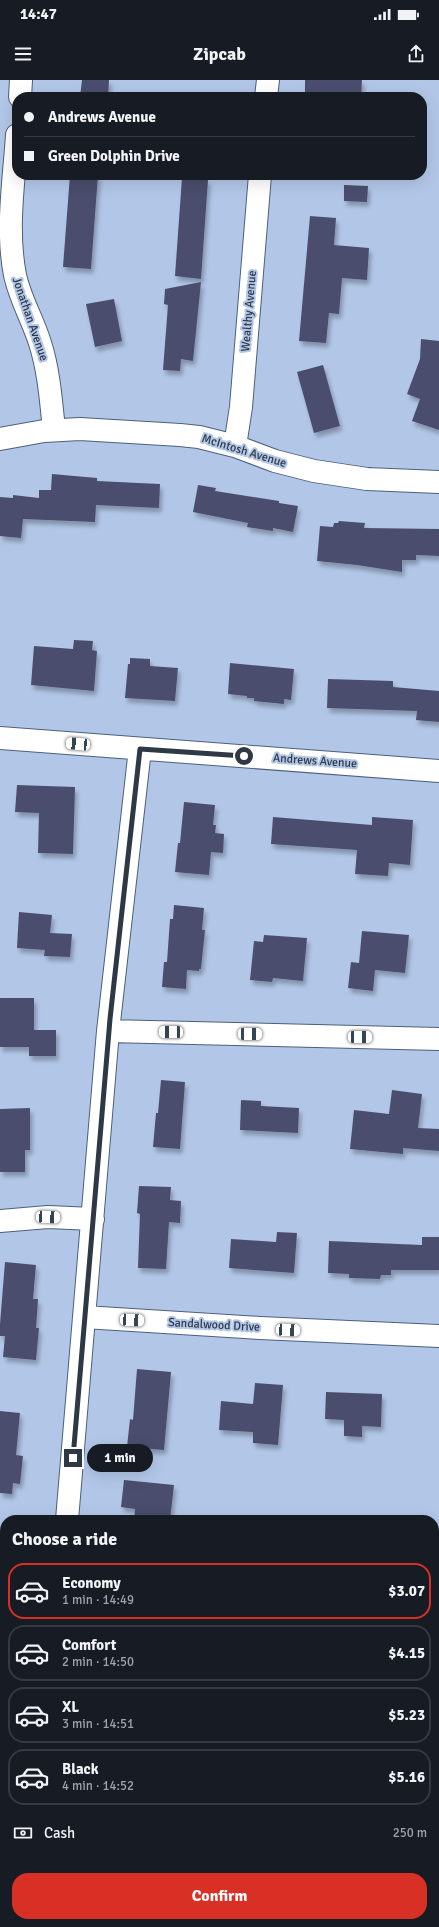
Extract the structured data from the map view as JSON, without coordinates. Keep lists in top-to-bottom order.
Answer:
{
  "streets": {
    "street": [
      "Wealthy Avenue",
      "Jonathan Avenue",
      "McIntosh Avenue",
      "Andrews Avenue",
      "Sandalwood Drive"
    ]
  },
  "crossings": [
    ["Wealthy Avenue", "McIntosh Avenue"],
    ["Jonathan Avenue", "McIntosh Avenue"]
  ],
  "page": {
    "status": "14:47",
    "header": "Zipcab",
    "banner": ["Andrews Avenue", "Green Dolphin Drive"],
    "bubble": "1 min",
    "heading": "Choose a ride",
    "list": [
      {
        "name": "Economy",
        "note": "1 min · 14:49",
        "value": "$3.07"
      },
      {
        "name": "Comfort",
        "note": "2 min · 14:50",
        "value": "$4.15"
      },
      {
        "name": "XL",
        "note": "3 min · 14:51",
        "value": "$5.23"
      },
      {
        "name": "Black",
        "note": "4 min · 14:52",
        "value": "$5.16"
      }
    ],
    "pay": ["Cash", "250 m"],
    "buttons": "Confirm"
  }
}
